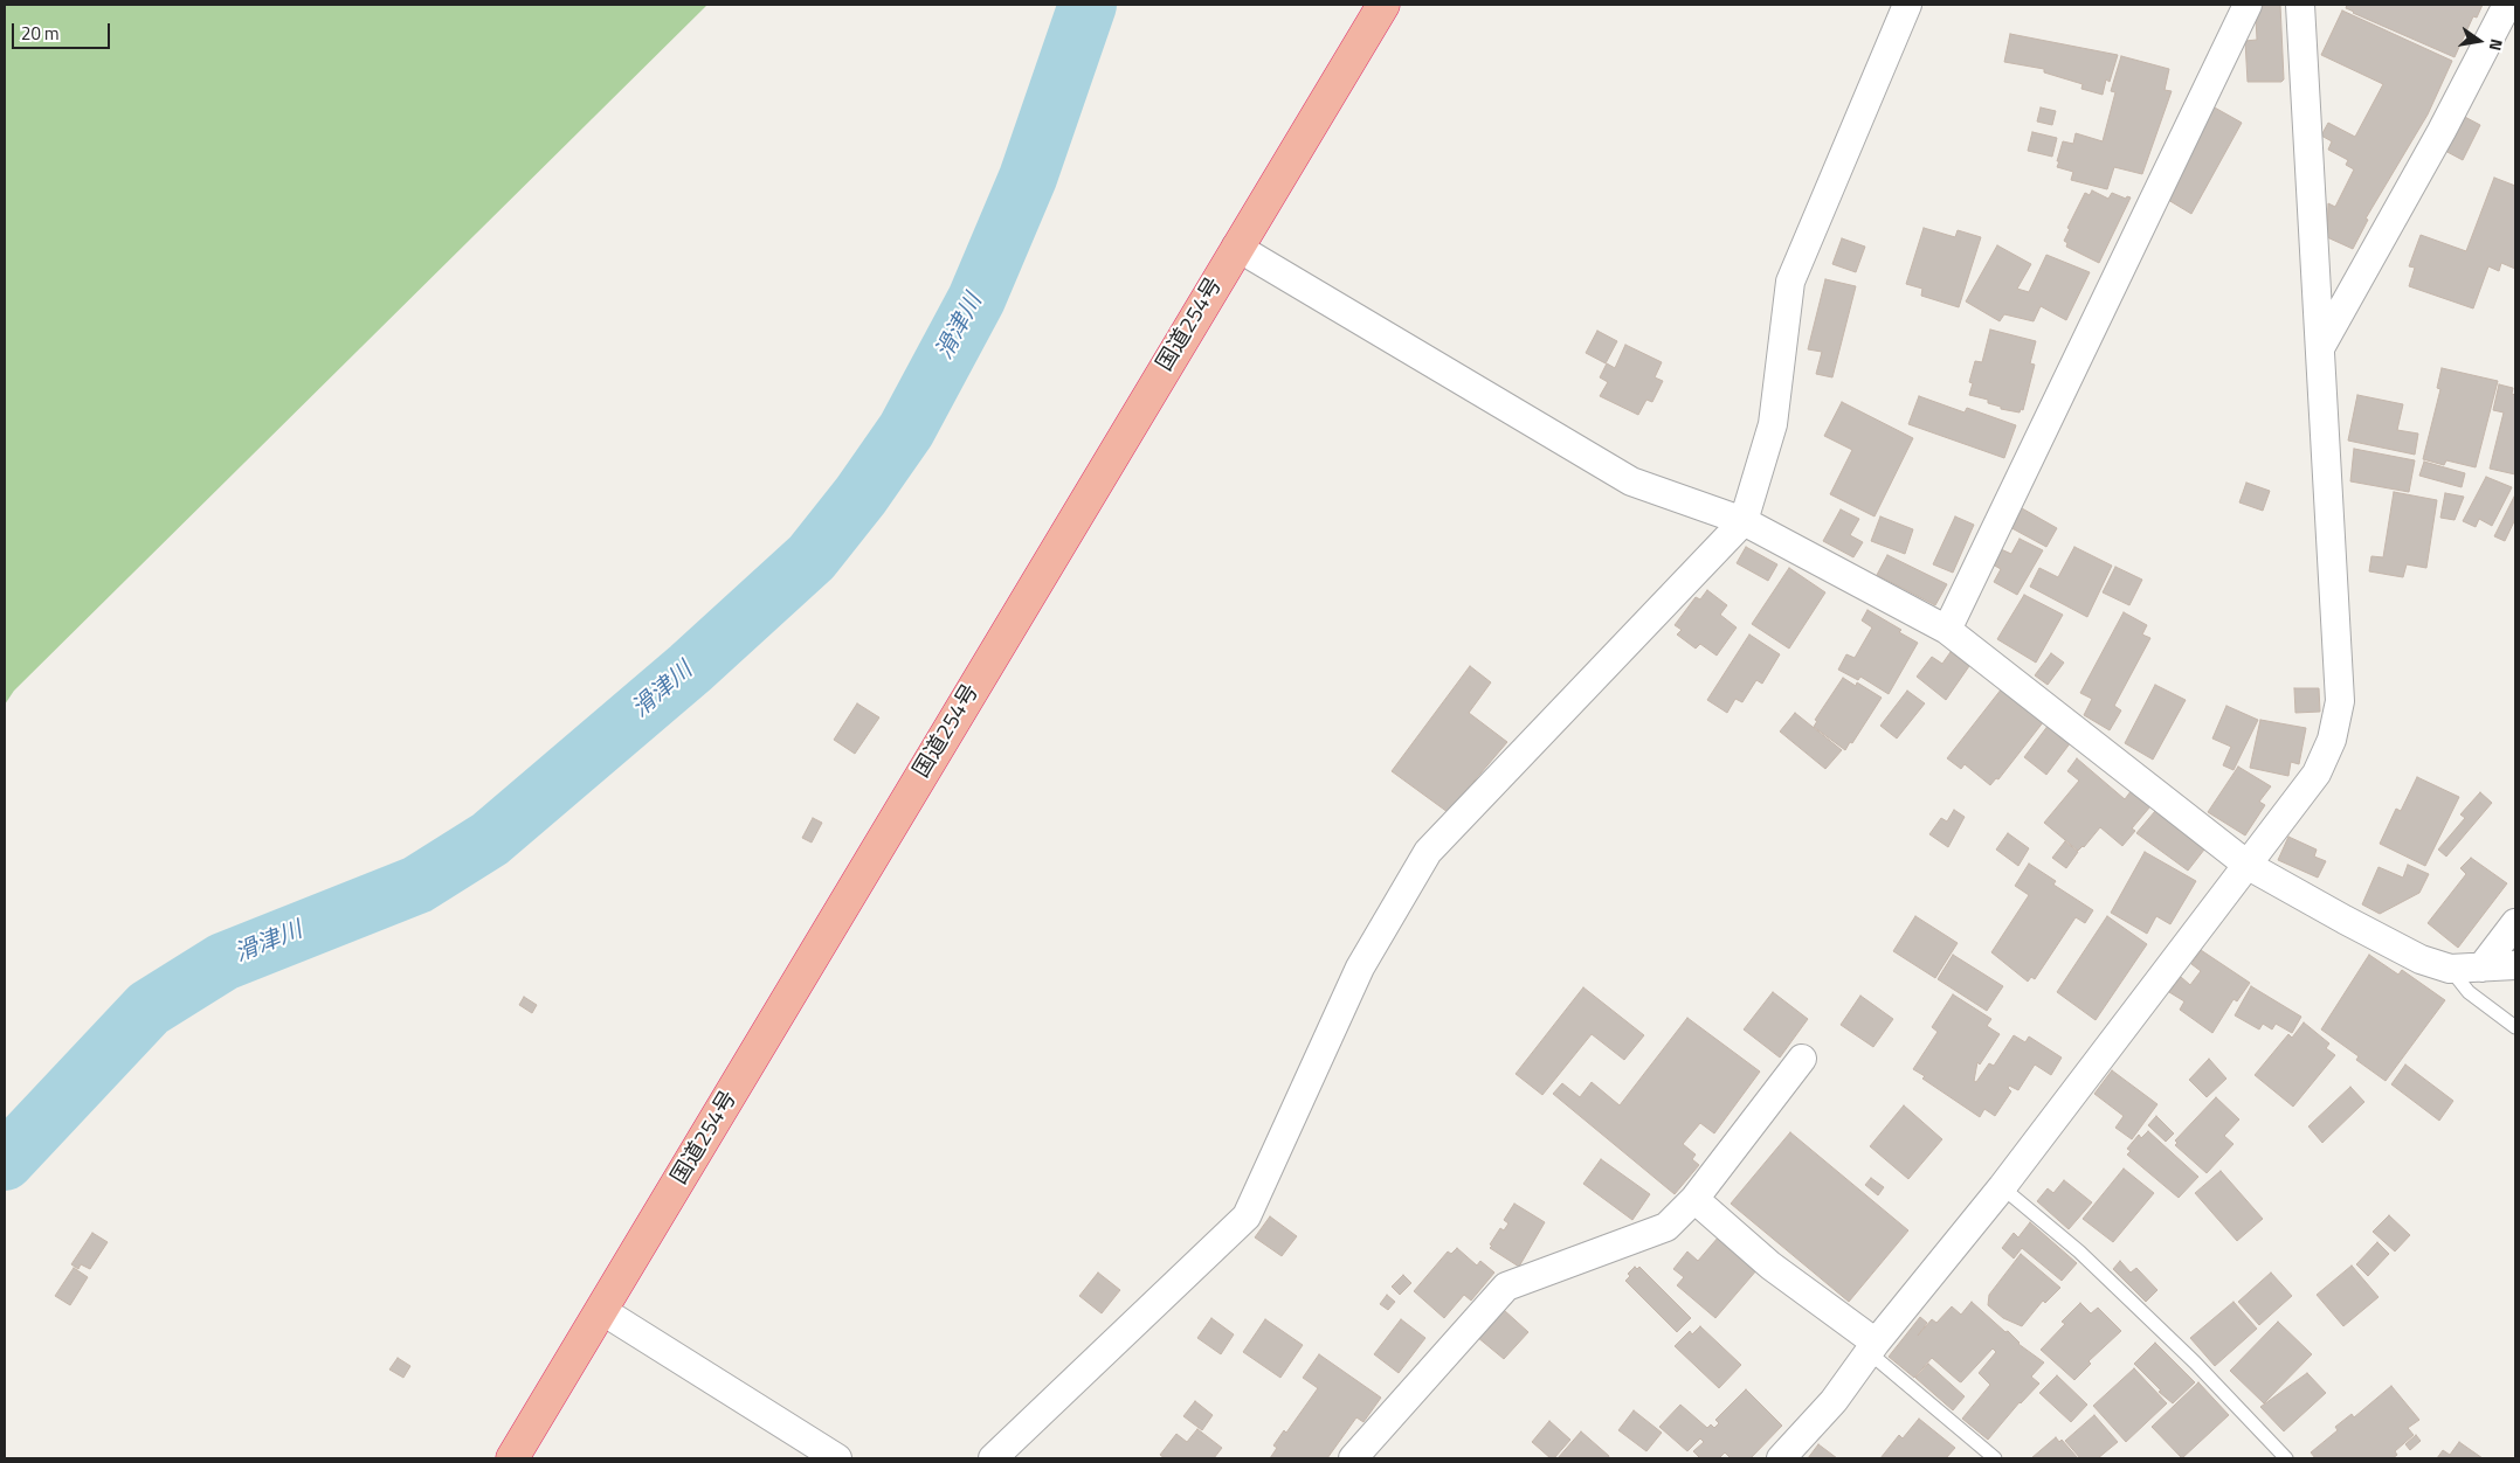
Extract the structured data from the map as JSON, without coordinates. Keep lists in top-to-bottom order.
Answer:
{
  "streets": {
    "highway": ["国道254号"]
  },
  "water": ["滑津川"],
  "scale_bar": "20 m",
  "north": "right"
}
